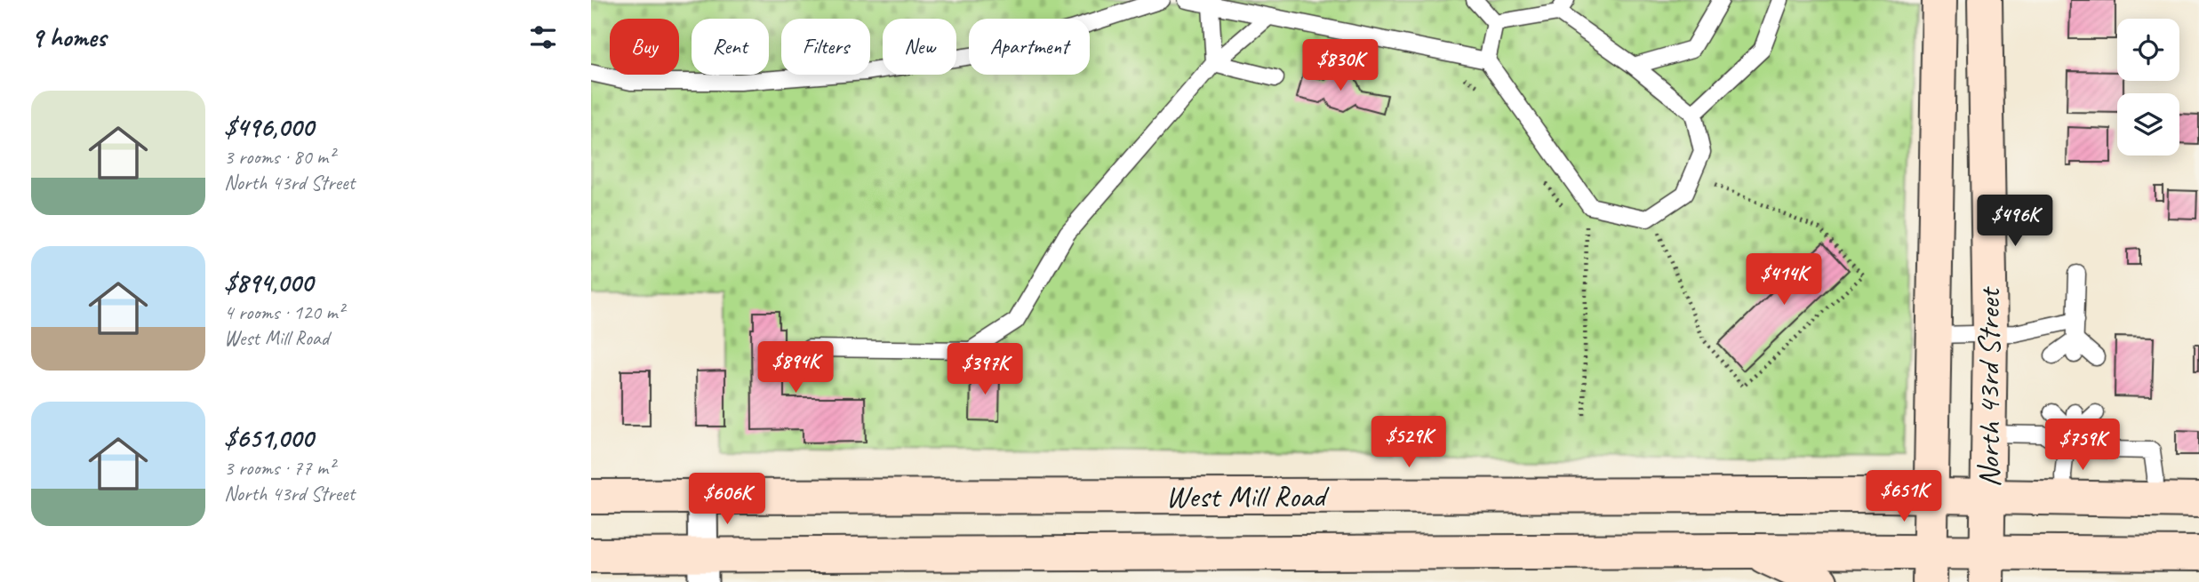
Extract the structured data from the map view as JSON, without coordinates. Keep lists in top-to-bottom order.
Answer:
{
  "streets": {
    "main road": ["North 43rd Street", "West Mill Road"]
  },
  "crossings": [
    ["North 43rd Street", "West Mill Road"]
  ],
  "page": {
    "heading": "9 homes",
    "chip": [
      "Buy",
      "Rent",
      "Filters",
      "New",
      "Apartment"
    ],
    "price": [
      "$830K",
      "$496K",
      "$414K",
      "$894K",
      "$397K",
      "$529K",
      "$759K",
      "$651K",
      "$606K"
    ],
    "list": [
      {
        "name": "$496,000",
        "note": "3 rooms · 80 m² · North 43rd Street"
      },
      {
        "name": "$894,000",
        "note": "4 rooms · 120 m² · West Mill Road"
      },
      {
        "name": "$651,000",
        "note": "3 rooms · 77 m² · North 43rd Street"
      }
    ]
  }
}
